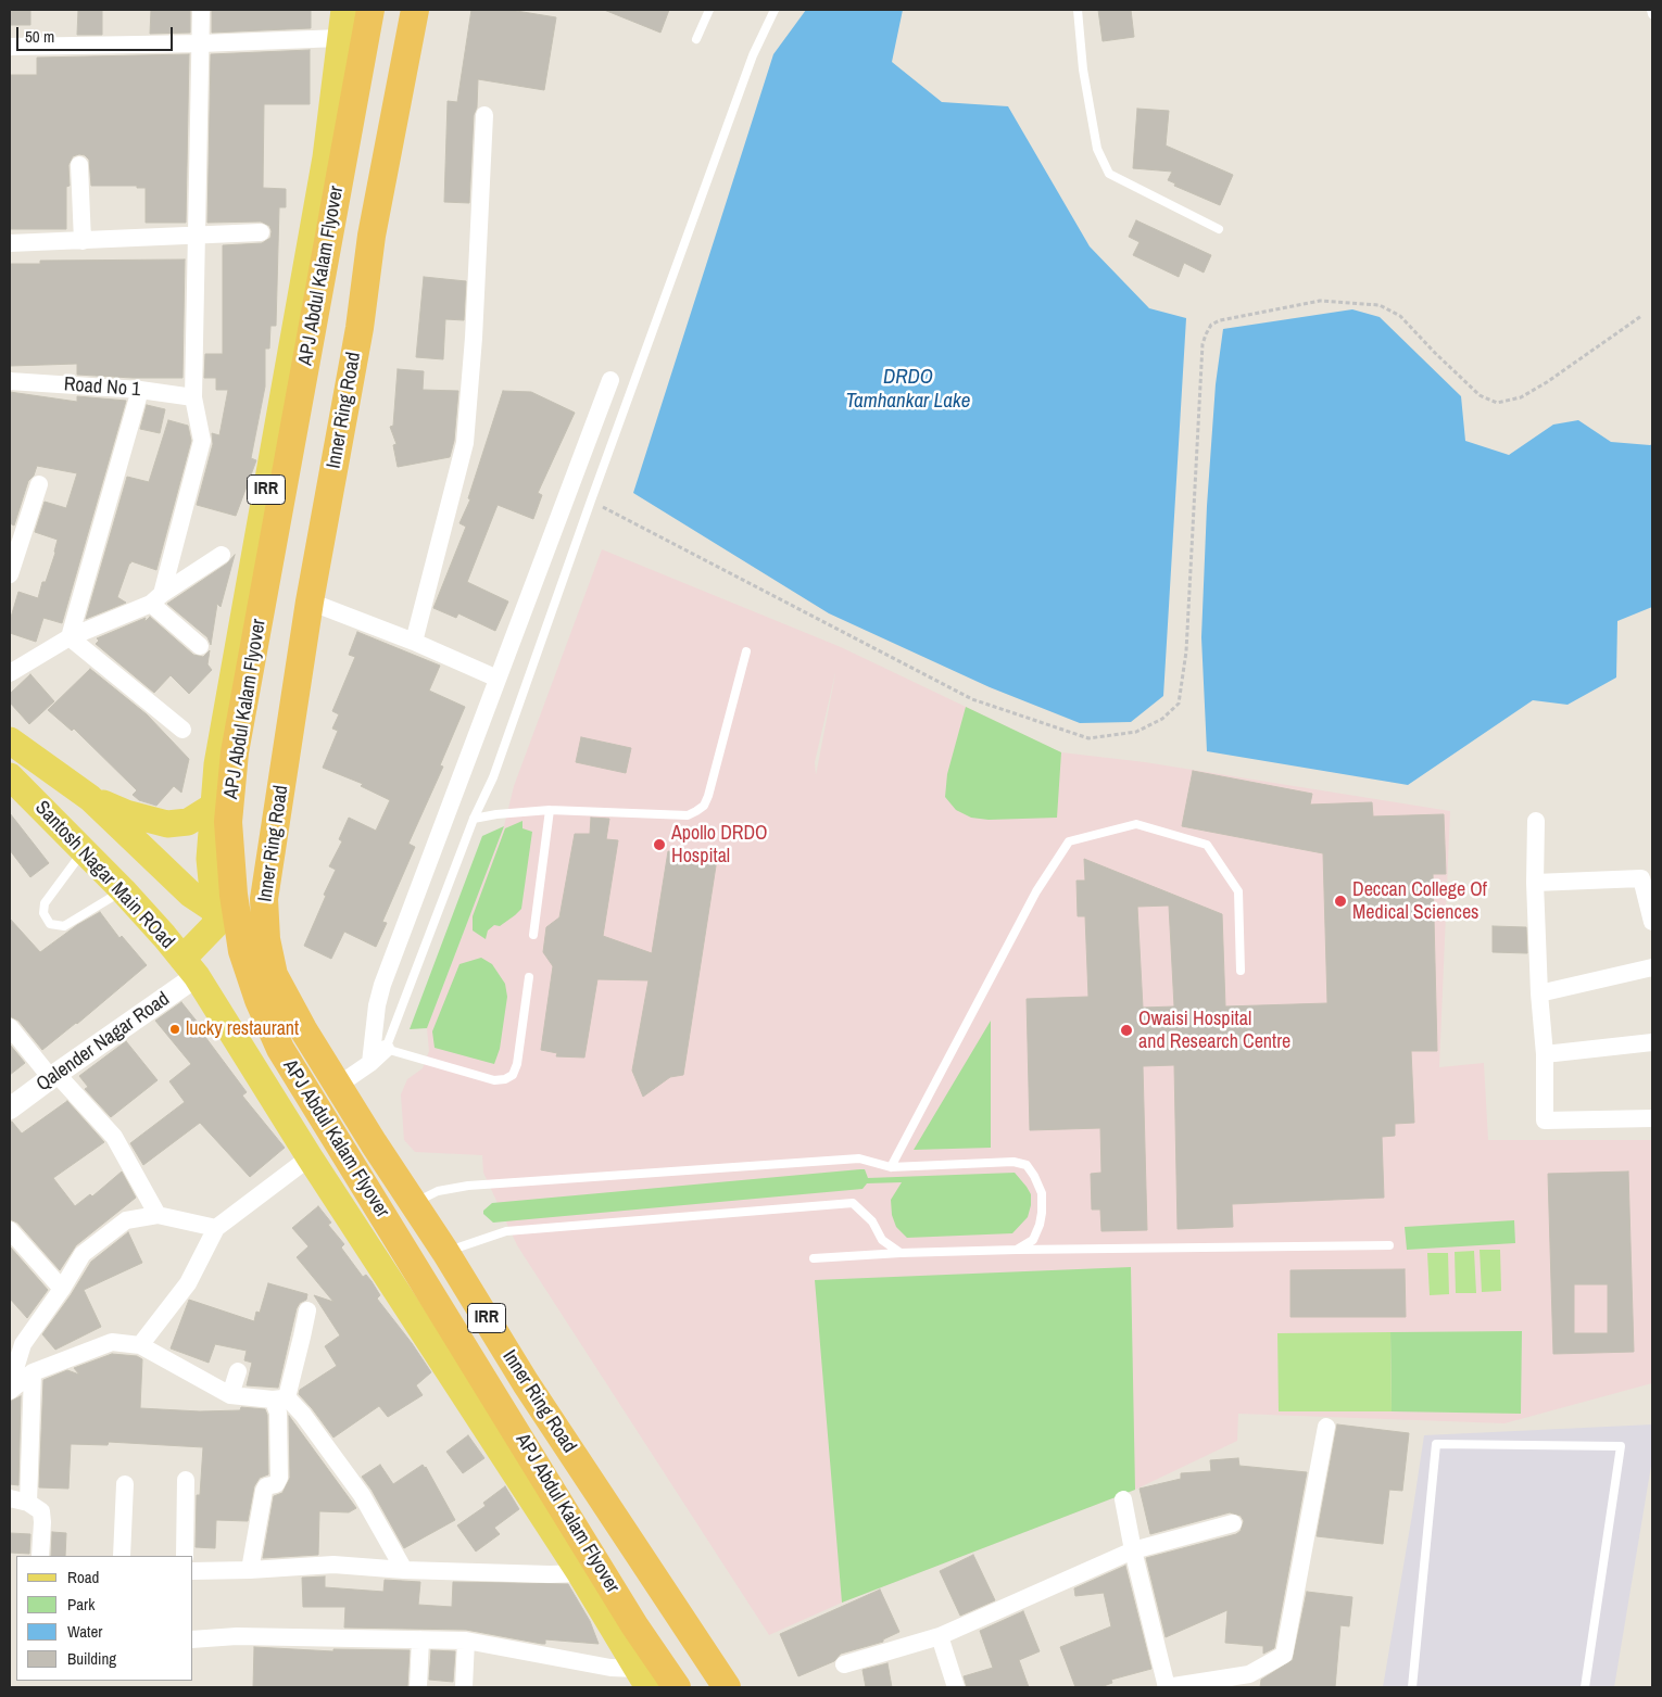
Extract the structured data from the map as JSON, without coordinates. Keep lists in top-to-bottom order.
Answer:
{
  "streets": {
    "highway": ["APJ Abdul Kalam Flyover", "Inner Ring Road", "IRR"],
    "main road": ["Santosh Nagar Main ROad"],
    "street": ["Road No 1", "Qalender Nagar Road"]
  },
  "crossings": [
    ["Inner Ring Road", "Santosh Nagar Main ROad"],
    ["IRR", "Santosh Nagar Main ROad"],
    ["Santosh Nagar Main ROad", "Qalender Nagar Road"]
  ],
  "water": ["DRDO Tamhankar Lake"],
  "places": [
    "Apollo DRDO Hospital",
    "Deccan College Of Medical Sciences",
    "lucky restaurant",
    "Owaisi Hospital and Research Centre"
  ],
  "legend": [
    "Road",
    "Park",
    "Water",
    "Building"
  ],
  "scale_bar": "50 m"
}
